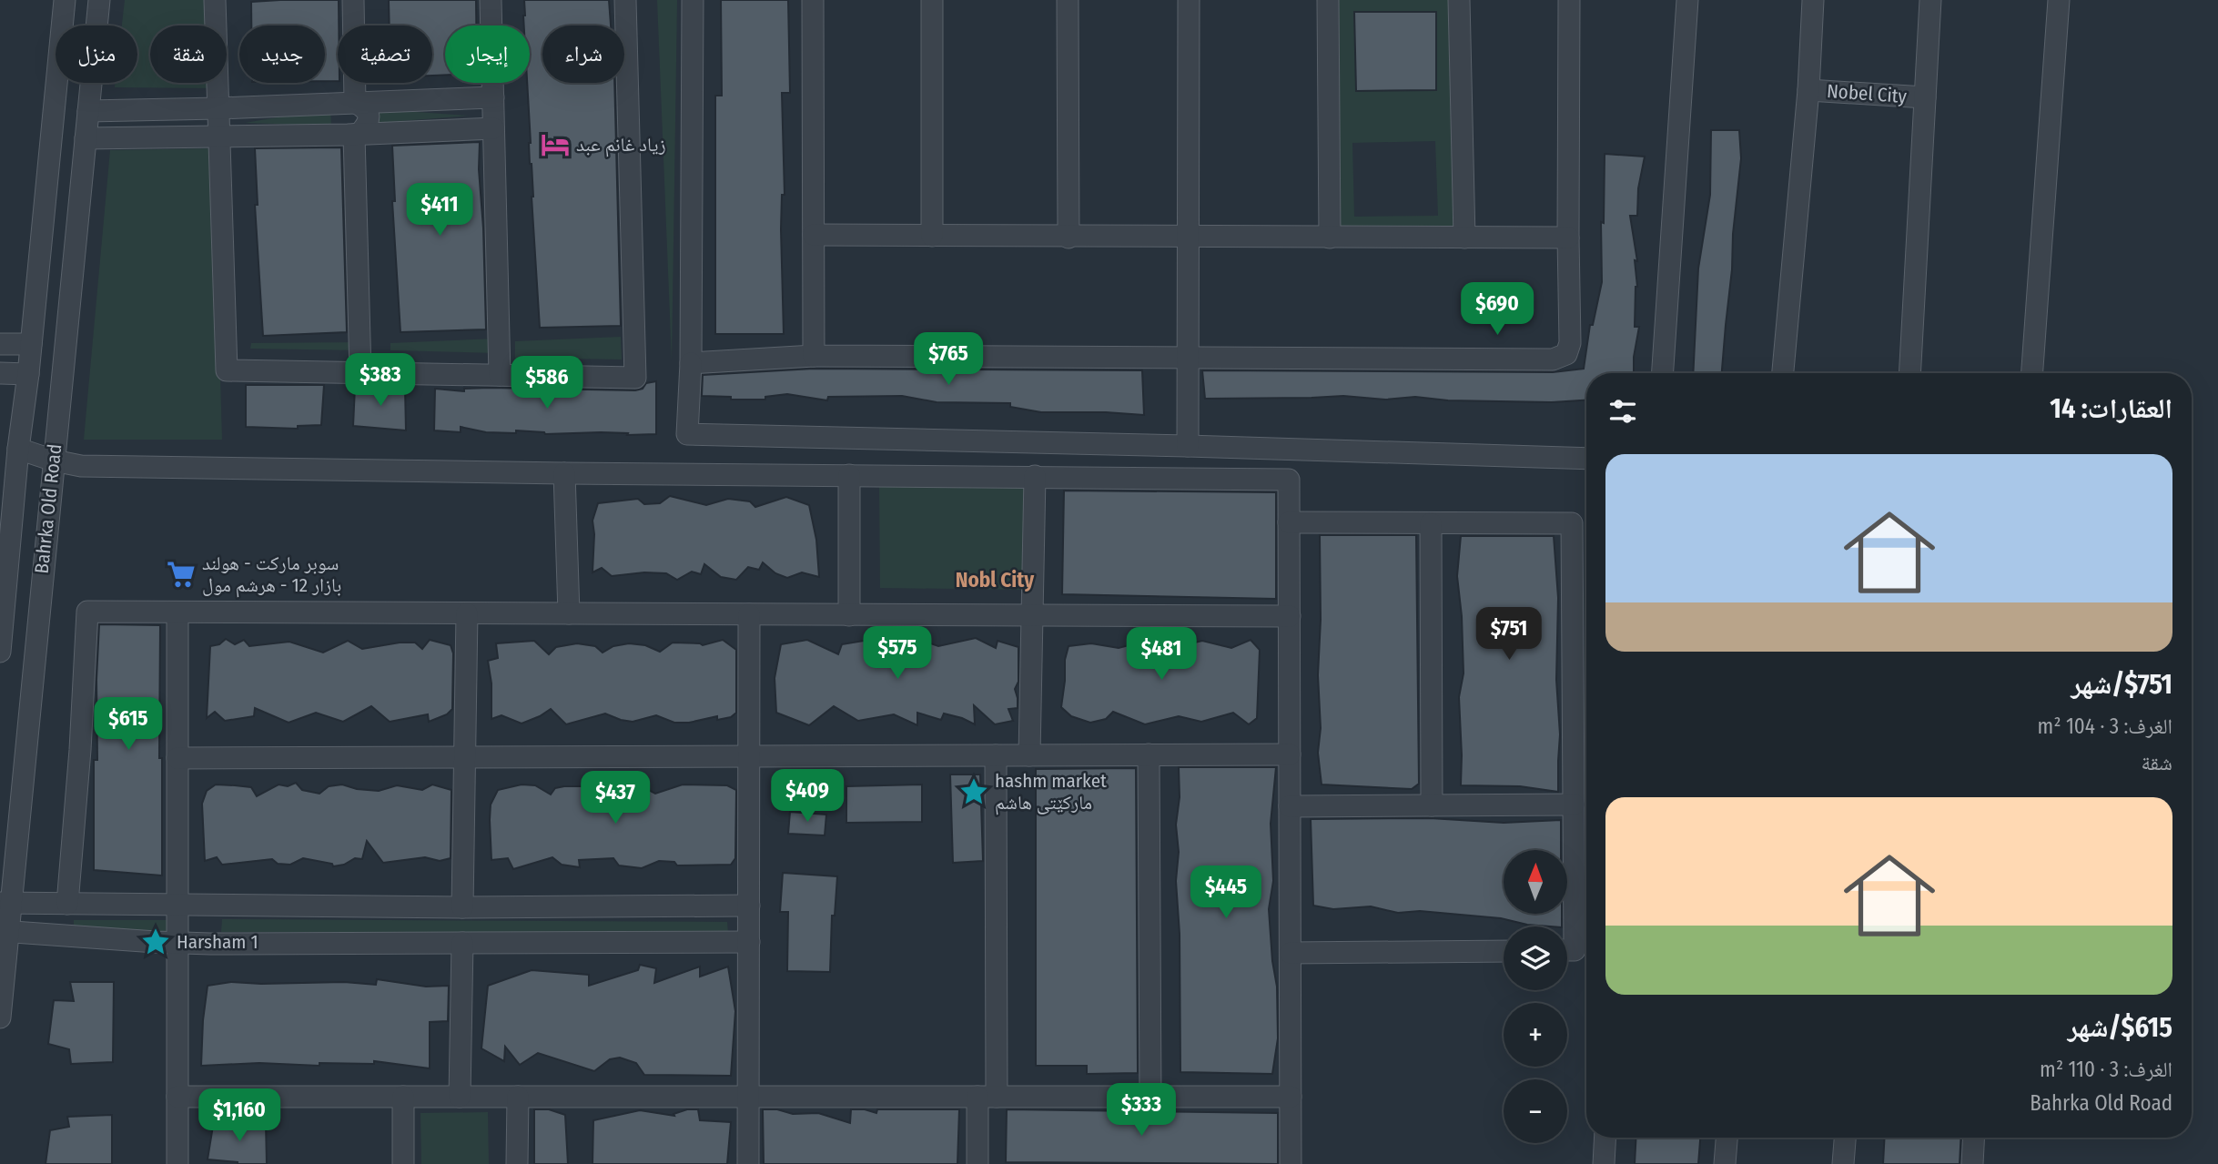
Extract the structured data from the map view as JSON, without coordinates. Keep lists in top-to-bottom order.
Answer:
{
  "streets": {
    "street": ["Nobel City", "Bahrka Old Road"]
  },
  "districts": ["Nobl City"],
  "places": {
    "hotel": ["زياد غانم عبد"],
    "supermarket": ["سوبر ماركت - هولند بازار 12 - هرشم مول"],
    "place": ["hashm market مارکێتی هاشم", "Harsham 1"]
  },
  "north": "top",
  "page": {
    "chip": [
      "شراء",
      "إيجار",
      "تصفية",
      "جديد",
      "شقة",
      "منزل"
    ],
    "price": [
      "$411",
      "$690",
      "$765",
      "$383",
      "$586",
      "$751",
      "$575",
      "$481",
      "$615",
      "$409",
      "$437",
      "$445",
      "$333",
      "$1,160"
    ],
    "heading": "العقارات: 14",
    "list": [
      {
        "name": "$751/شهر",
        "note": "الغرف: 3 · 104 m² · شقة"
      },
      {
        "name": "$615/شهر",
        "note": "الغرف: 3 · 110 m² · Bahrka Old Road"
      }
    ],
    "map_buttons": ["+", "−"]
  }
}
